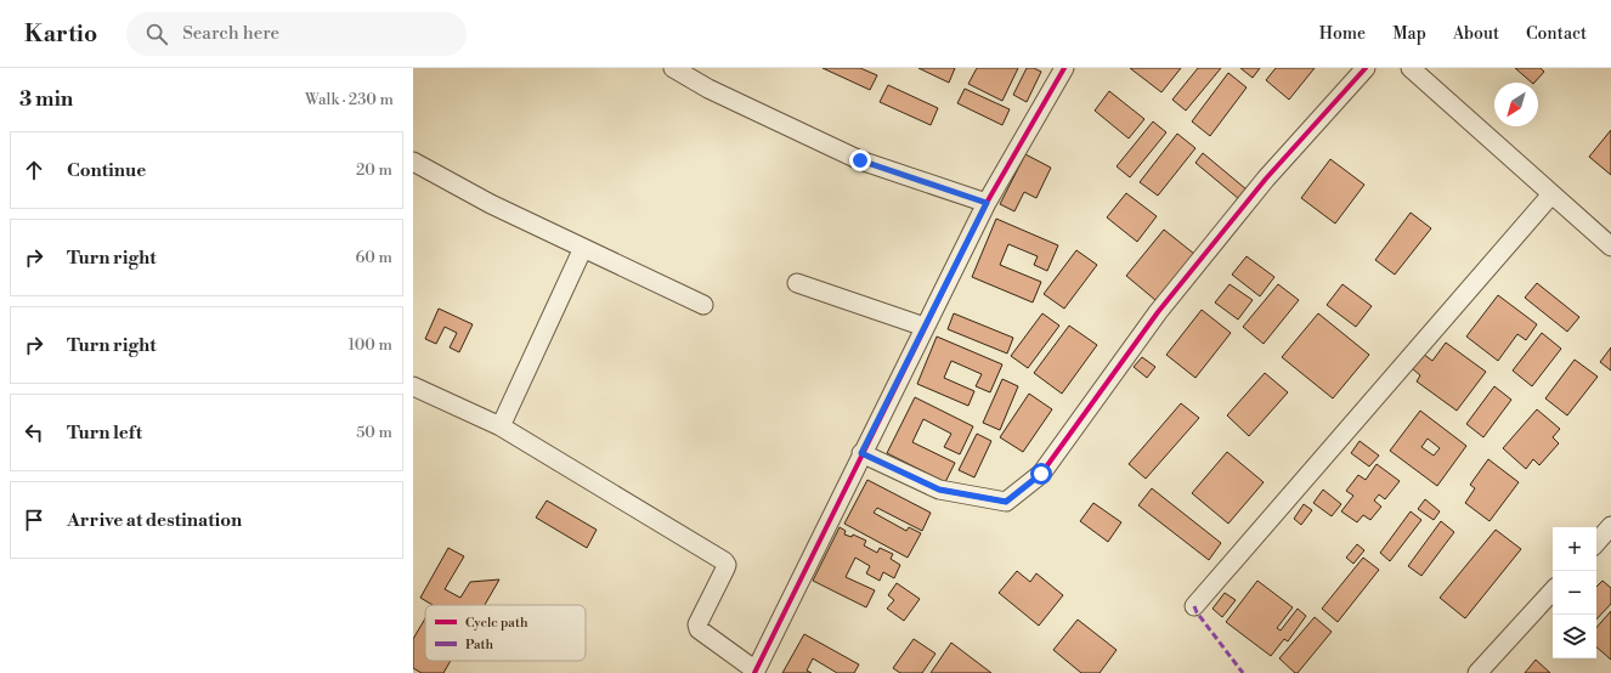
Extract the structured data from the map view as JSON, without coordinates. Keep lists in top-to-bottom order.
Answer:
{
  "legend": ["Cycle path", "Path"],
  "north": "bottom left",
  "page": {
    "header": "Kartio",
    "search": "Search here",
    "nav": [
      "Home",
      "Map",
      "About",
      "Contact"
    ],
    "heading": ["3 min", "Walk · 230 m"],
    "list": [
      ["Continue", "20 m"],
      ["Turn right", "60 m"],
      ["Turn right", "100 m"],
      ["Turn left", "50 m"],
      "Arrive at destination"
    ],
    "map_buttons": ["+", "−"]
  }
}
